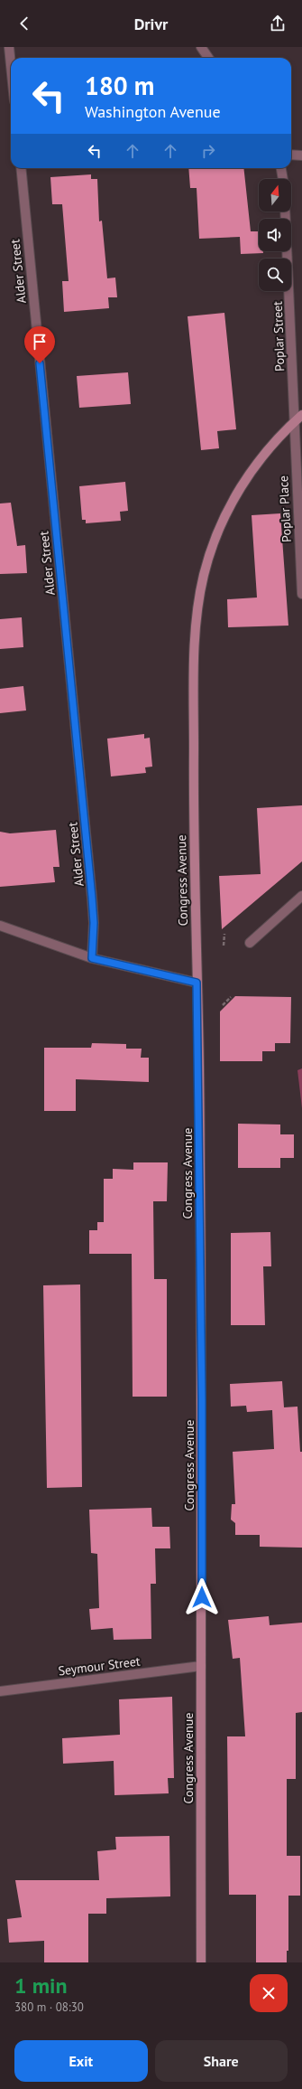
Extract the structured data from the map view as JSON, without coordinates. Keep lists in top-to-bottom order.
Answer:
{
  "streets": {
    "street": [
      "Alder Street",
      "Poplar Street",
      "Poplar Place",
      "Congress Avenue",
      "Seymour Street"
    ]
  },
  "crossings": [
    ["Poplar Street", "Poplar Place"],
    ["Poplar Street", "Congress Avenue"],
    ["Poplar Place", "Congress Avenue"],
    ["Congress Avenue", "Seymour Street"]
  ],
  "north": "top",
  "page": {
    "header": "Drivr",
    "turn": ["180 m", "Washington Avenue"],
    "heading": ["1 min", "380 m · 08:30"],
    "buttons": ["Exit", "Share"]
  }
}
